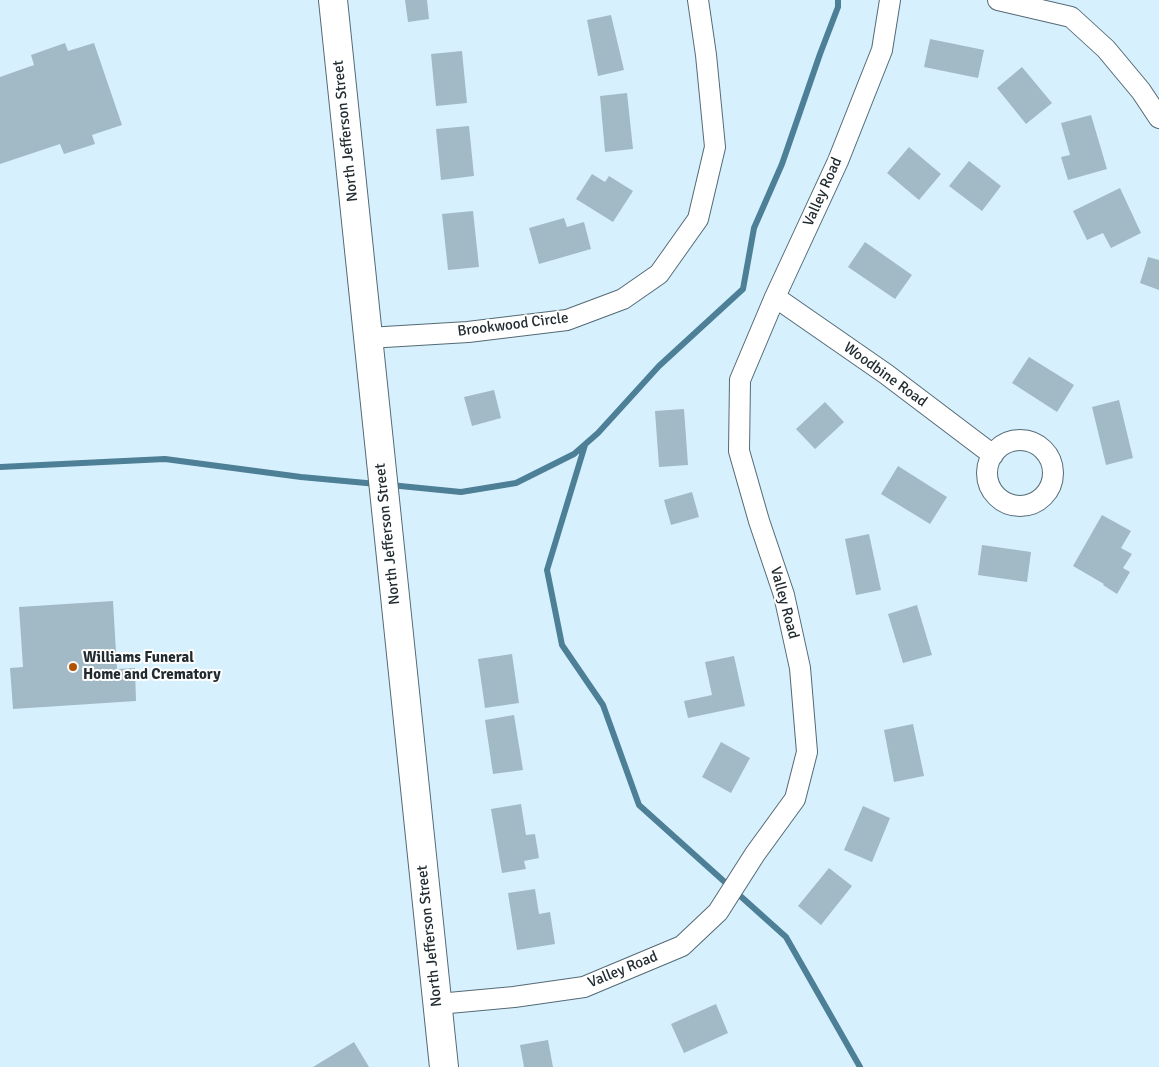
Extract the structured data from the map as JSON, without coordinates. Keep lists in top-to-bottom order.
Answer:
{
  "streets": {
    "main road": ["North Jefferson Street"],
    "street": ["Valley Road", "Brookwood Circle", "Woodbine Road"]
  },
  "crossings": [
    ["North Jefferson Street", "Valley Road"],
    ["North Jefferson Street", "Brookwood Circle"],
    ["Valley Road", "Woodbine Road"]
  ],
  "places": ["Williams Funeral Home and Crematory"]
}
